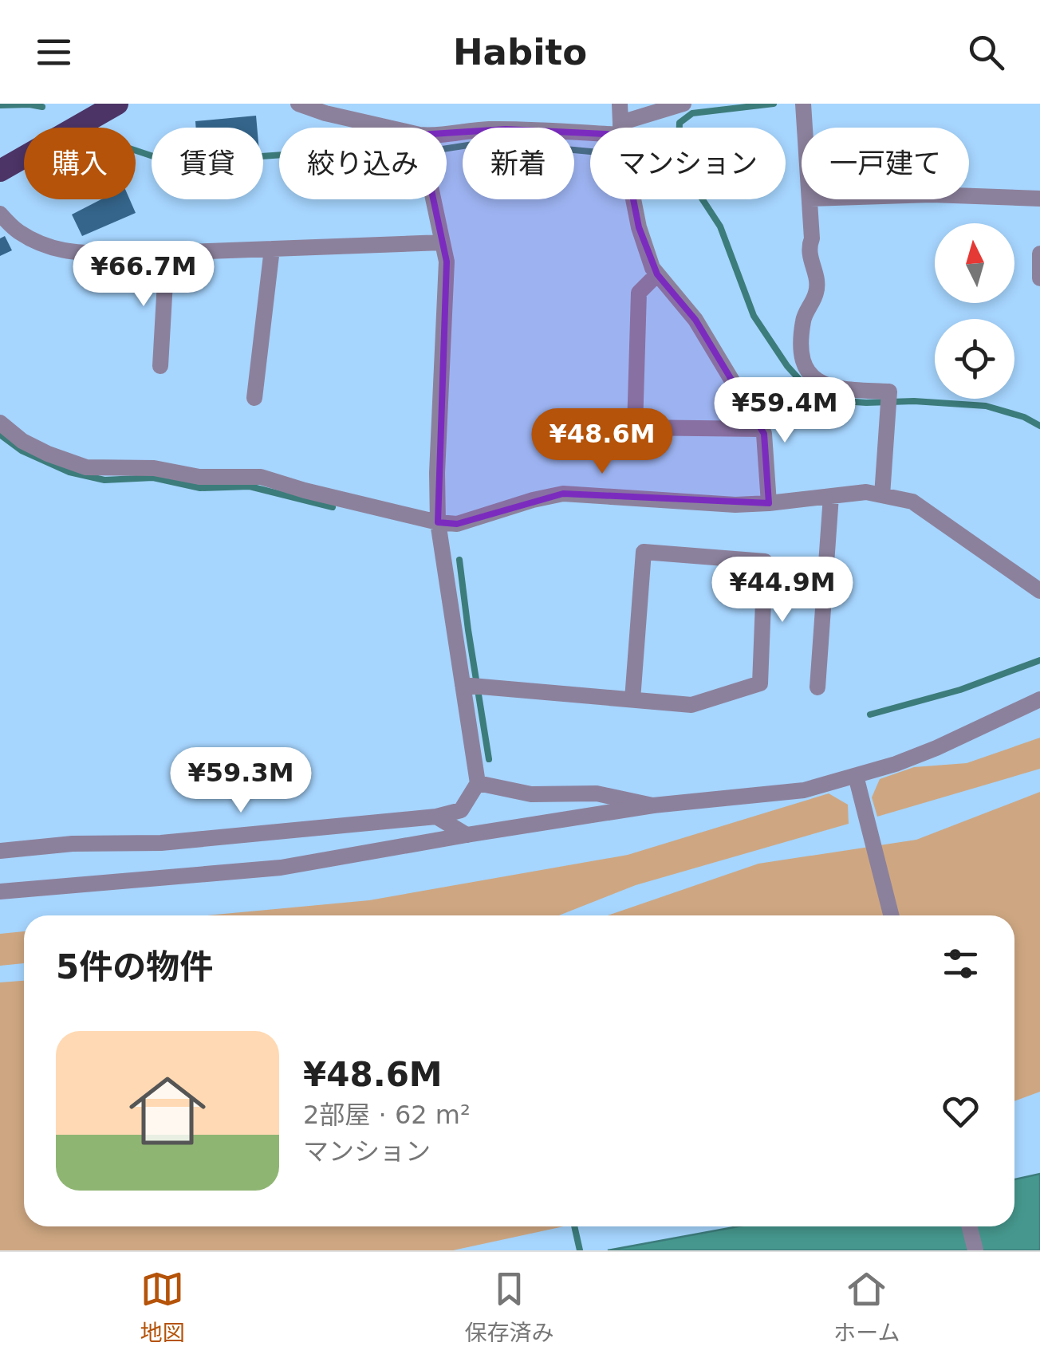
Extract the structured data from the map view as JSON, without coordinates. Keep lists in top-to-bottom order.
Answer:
{
  "north": "top",
  "page": {
    "header": "Habito",
    "chip": [
      "購入",
      "賃貸",
      "絞り込み",
      "新着",
      "マンション",
      "一戸建て"
    ],
    "price": [
      "¥66.7M",
      "¥59.4M",
      "¥48.6M",
      "¥44.9M",
      "¥59.3M"
    ],
    "heading": "5件の物件",
    "list": [
      {
        "name": "¥48.6M",
        "note": "2部屋 · 62 m² · マンション"
      }
    ],
    "tabs": ["地図", "保存済み", "ホーム"]
  }
}
